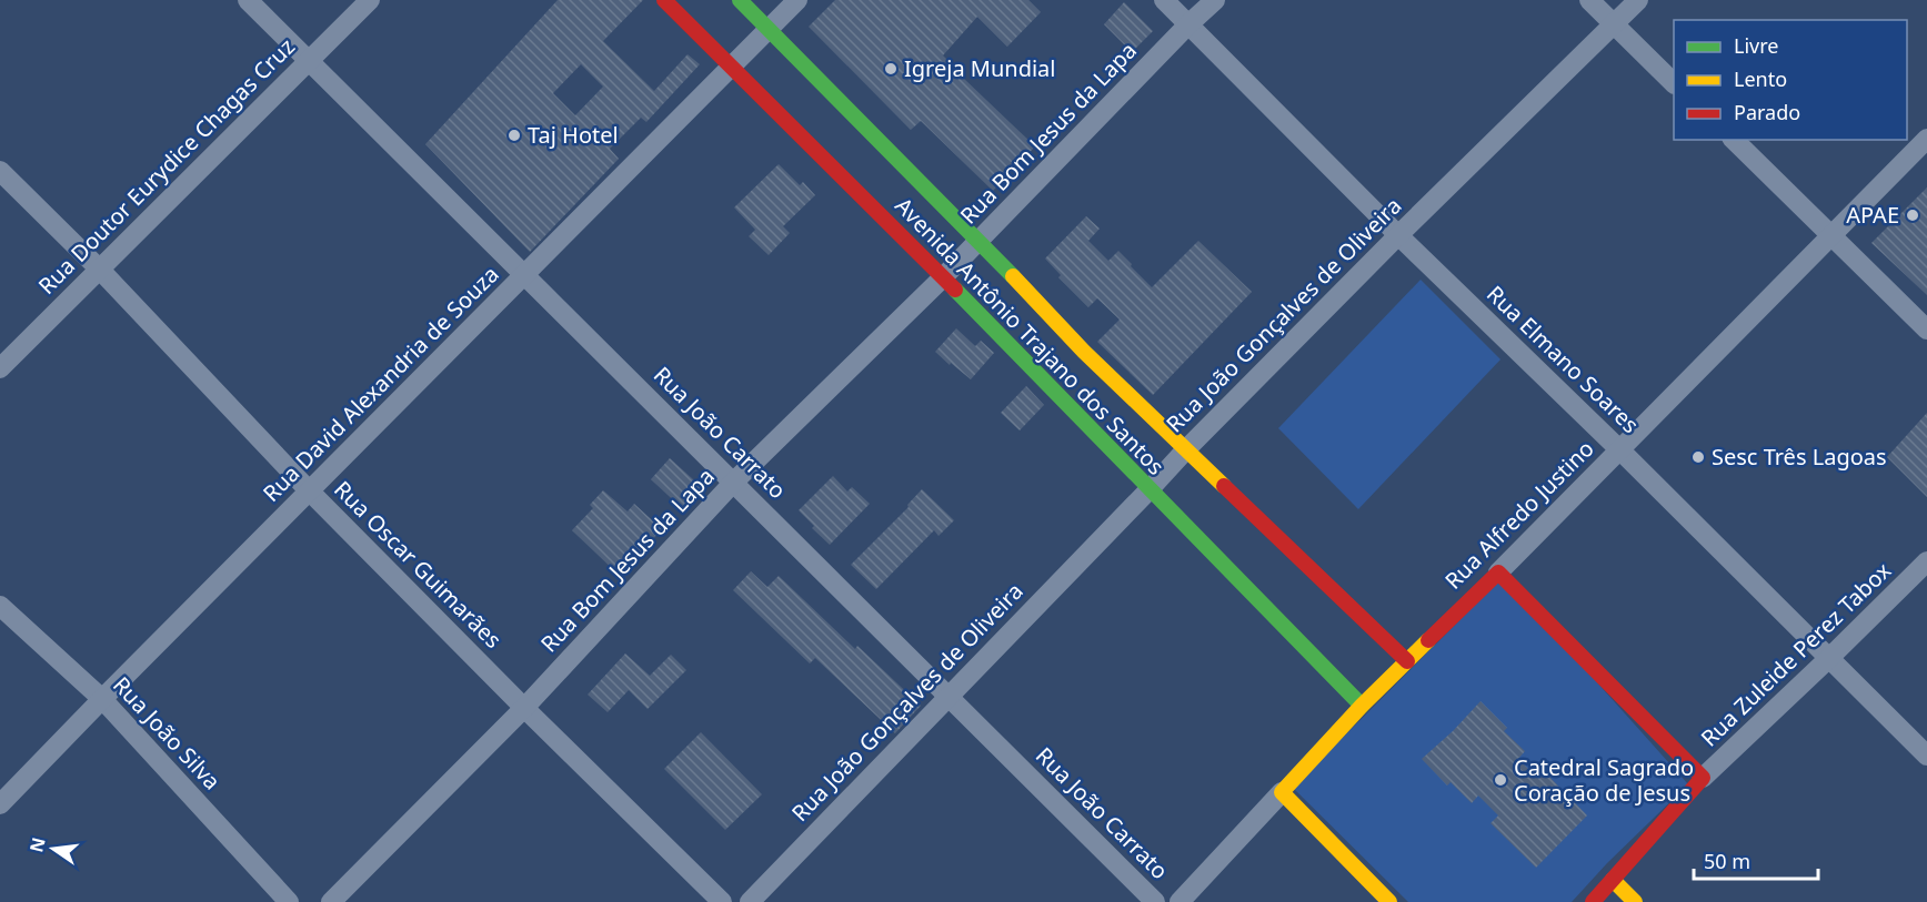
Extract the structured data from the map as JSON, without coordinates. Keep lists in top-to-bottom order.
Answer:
{
  "streets": {
    "main road": ["Avenida Antônio Trajano dos Santos", "Rua Alfredo Justino", "Rua Zuleide Perez Tabox"],
    "street": [
      "Rua Bom Jesus da Lapa",
      "Rua Doutor Eurydice Chagas Cruz",
      "Rua João Gonçalves de Oliveira",
      "Rua Elmano Soares",
      "Rua David Alexandria de Souza",
      "Rua João Carrato",
      "Rua Oscar Guimarães",
      "Rua João Silva"
    ]
  },
  "crossings": [
    ["Rua Bom Jesus da Lapa", "Avenida Antônio Trajano dos Santos"],
    ["Rua Bom Jesus da Lapa", "Rua Elmano Soares"],
    ["Rua Bom Jesus da Lapa", "Rua João Carrato"],
    ["Rua Bom Jesus da Lapa", "Rua Oscar Guimarães"],
    ["Rua Doutor Eurydice Chagas Cruz", "Rua João Carrato"],
    ["Rua Doutor Eurydice Chagas Cruz", "Rua Oscar Guimarães"],
    ["Rua João Gonçalves de Oliveira", "Avenida Antônio Trajano dos Santos"],
    ["Rua João Gonçalves de Oliveira", "Rua Elmano Soares"],
    ["Rua João Gonçalves de Oliveira", "Rua João Carrato"],
    ["Avenida Antônio Trajano dos Santos", "Rua David Alexandria de Souza"],
    ["Avenida Antônio Trajano dos Santos", "Rua Alfredo Justino"],
    ["Rua Elmano Soares", "Rua Alfredo Justino"],
    ["Rua Elmano Soares", "Rua Zuleide Perez Tabox"],
    ["Rua David Alexandria de Souza", "Rua João Carrato"],
    ["Rua David Alexandria de Souza", "Rua Oscar Guimarães"],
    ["Rua David Alexandria de Souza", "Rua João Silva"]
  ],
  "places": [
    "Igreja Mundial",
    "Taj Hotel",
    "APAE",
    "Sesc Três Lagoas",
    "Catedral Sagrado Coração de Jesus"
  ],
  "legend": ["Livre", "Lento", "Parado"],
  "scale_bar": "50 m",
  "north": "left"
}
